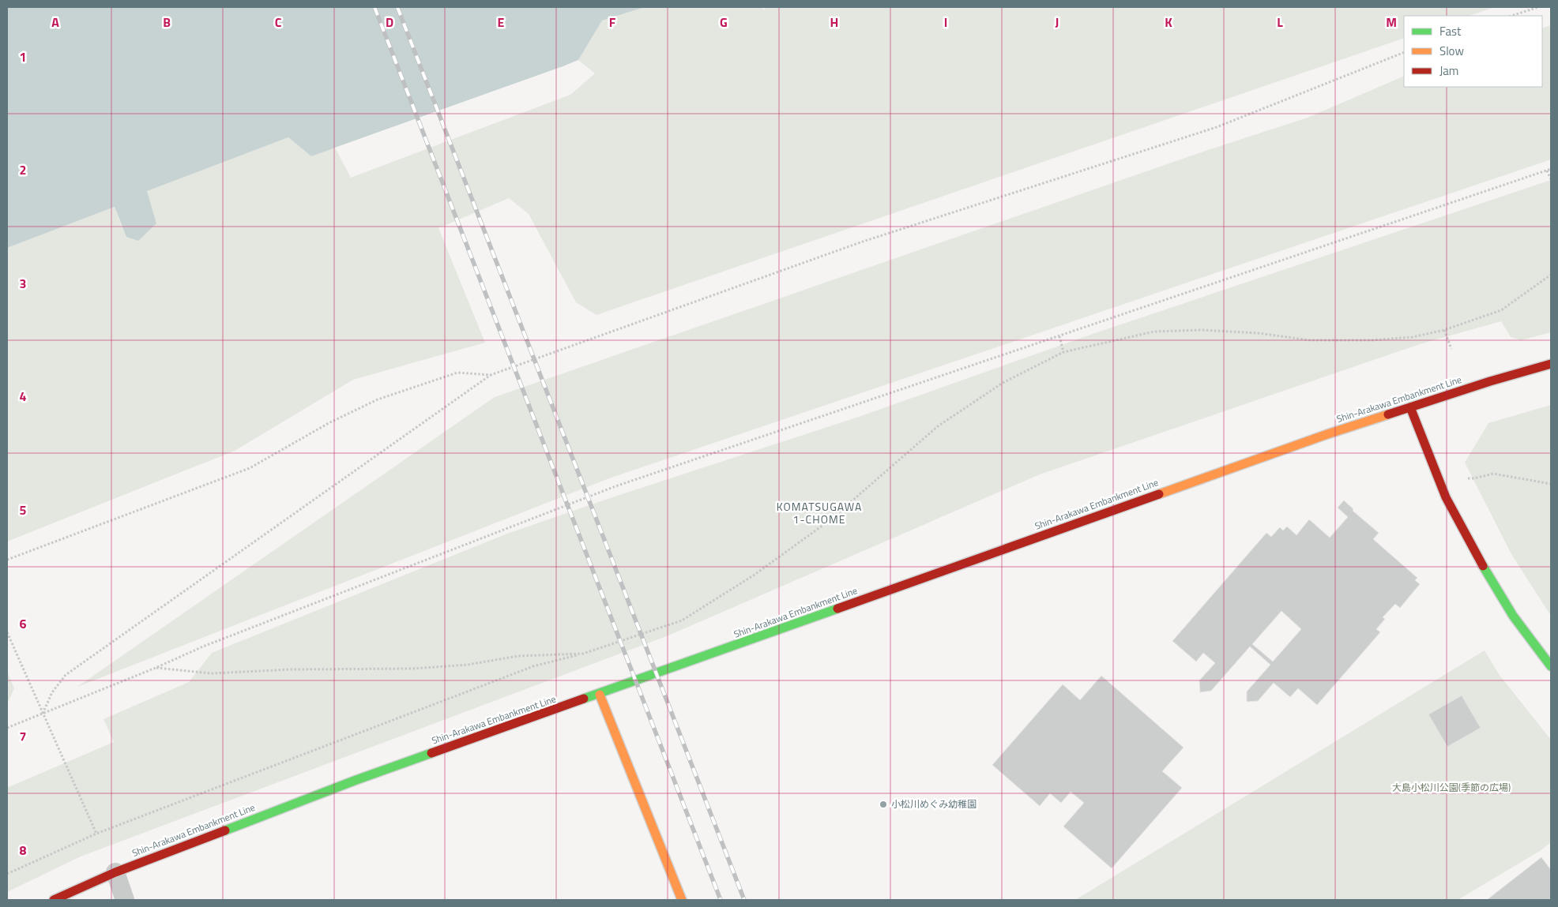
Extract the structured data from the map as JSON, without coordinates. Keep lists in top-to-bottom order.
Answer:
{
  "streets": {
    "street": ["Shin-Arakawa Embankment Line"]
  },
  "districts": ["KOMATSUGAWA 1-CHOME"],
  "parks": ["大島小松川公園(季節の広場)"],
  "places": ["小松川めぐみ幼稚園"],
  "legend": ["Fast", "Slow", "Jam"],
  "grid": {
    "columns": [
      "A",
      "B",
      "C",
      "D",
      "E",
      "F",
      "G",
      "H",
      "I",
      "J",
      "K",
      "L",
      "M"
    ],
    "rows": [
      "1",
      "2",
      "3",
      "4",
      "5",
      "6",
      "7",
      "8"
    ]
  }
}
